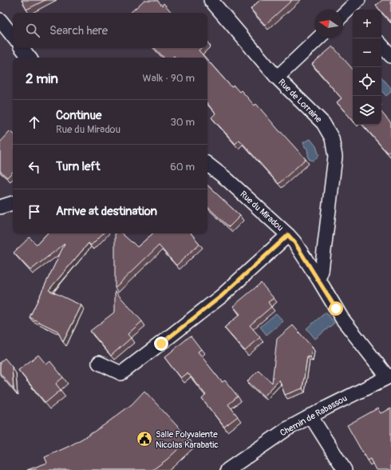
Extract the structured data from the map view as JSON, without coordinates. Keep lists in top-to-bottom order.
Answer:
{
  "streets": {
    "street": ["Rue de Lorraine", "Rue du Miradou", "Chemin de Rabassou"]
  },
  "crossings": [
    ["Rue de Lorraine", "Rue du Miradou"],
    ["Rue du Miradou", "Chemin de Rabassou"]
  ],
  "places": {
    "public building": ["Salle Polyvalente Nicolas Karabatic"]
  },
  "north": "left",
  "page": {
    "map_buttons": ["+", "−"],
    "search": "Search here",
    "heading": ["2 min", "Walk · 90 m"],
    "list": [
      ["Continue", "Rue du Miradou", "30 m"],
      ["Turn left", "60 m"],
      "Arrive at destination"
    ]
  }
}
